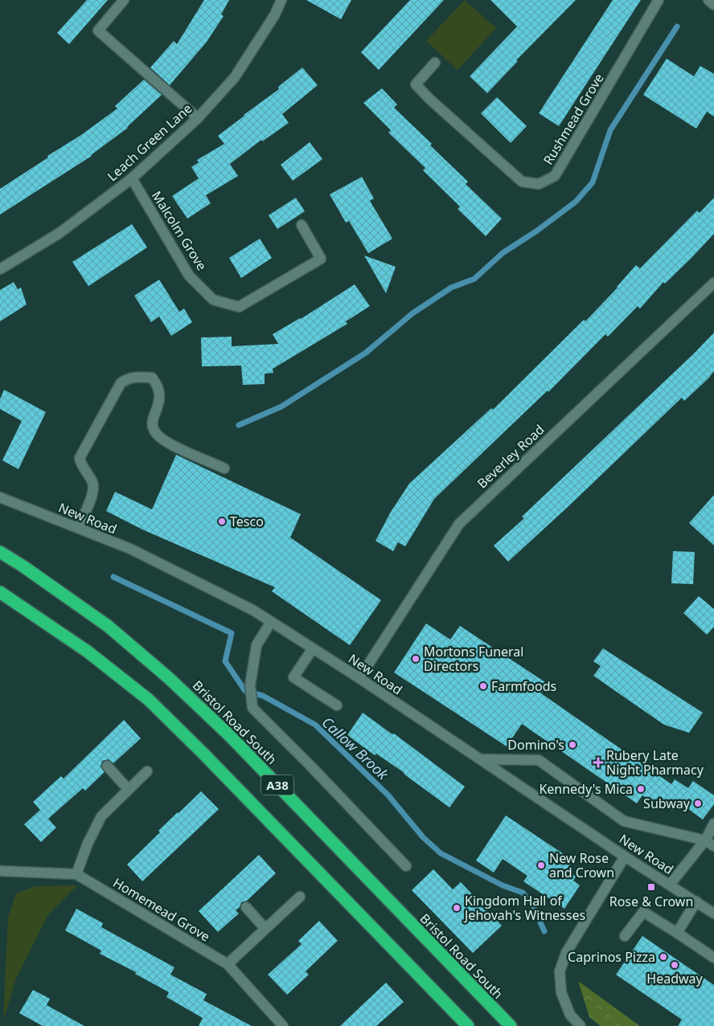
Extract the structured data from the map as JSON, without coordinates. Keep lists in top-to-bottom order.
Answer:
{
  "streets": {
    "highway": ["Bristol Road South", "A38"],
    "street": [
      "Rushmead Grove",
      "Leach Green Lane",
      "Malcolm Grove",
      "Beverley Road",
      "New Road",
      "Homemead Grove"
    ]
  },
  "crossings": [
    ["Leach Green Lane", "Malcolm Grove"],
    ["Beverley Road", "New Road"]
  ],
  "water": ["Callow Brook"],
  "places": {
    "other": [
      "Tesco",
      "Mortons Funeral Directors",
      "Farmfoods",
      "Domino's",
      "Kennedy's Mica",
      "Subway",
      "New Rose and Crown",
      "Kingdom Hall of Jehovah's Witnesses",
      "Caprinos Pizza",
      "Headway"
    ],
    "health": ["Rubery Late Night Pharmacy"],
    "transit": ["Rose & Crown"]
  }
}
